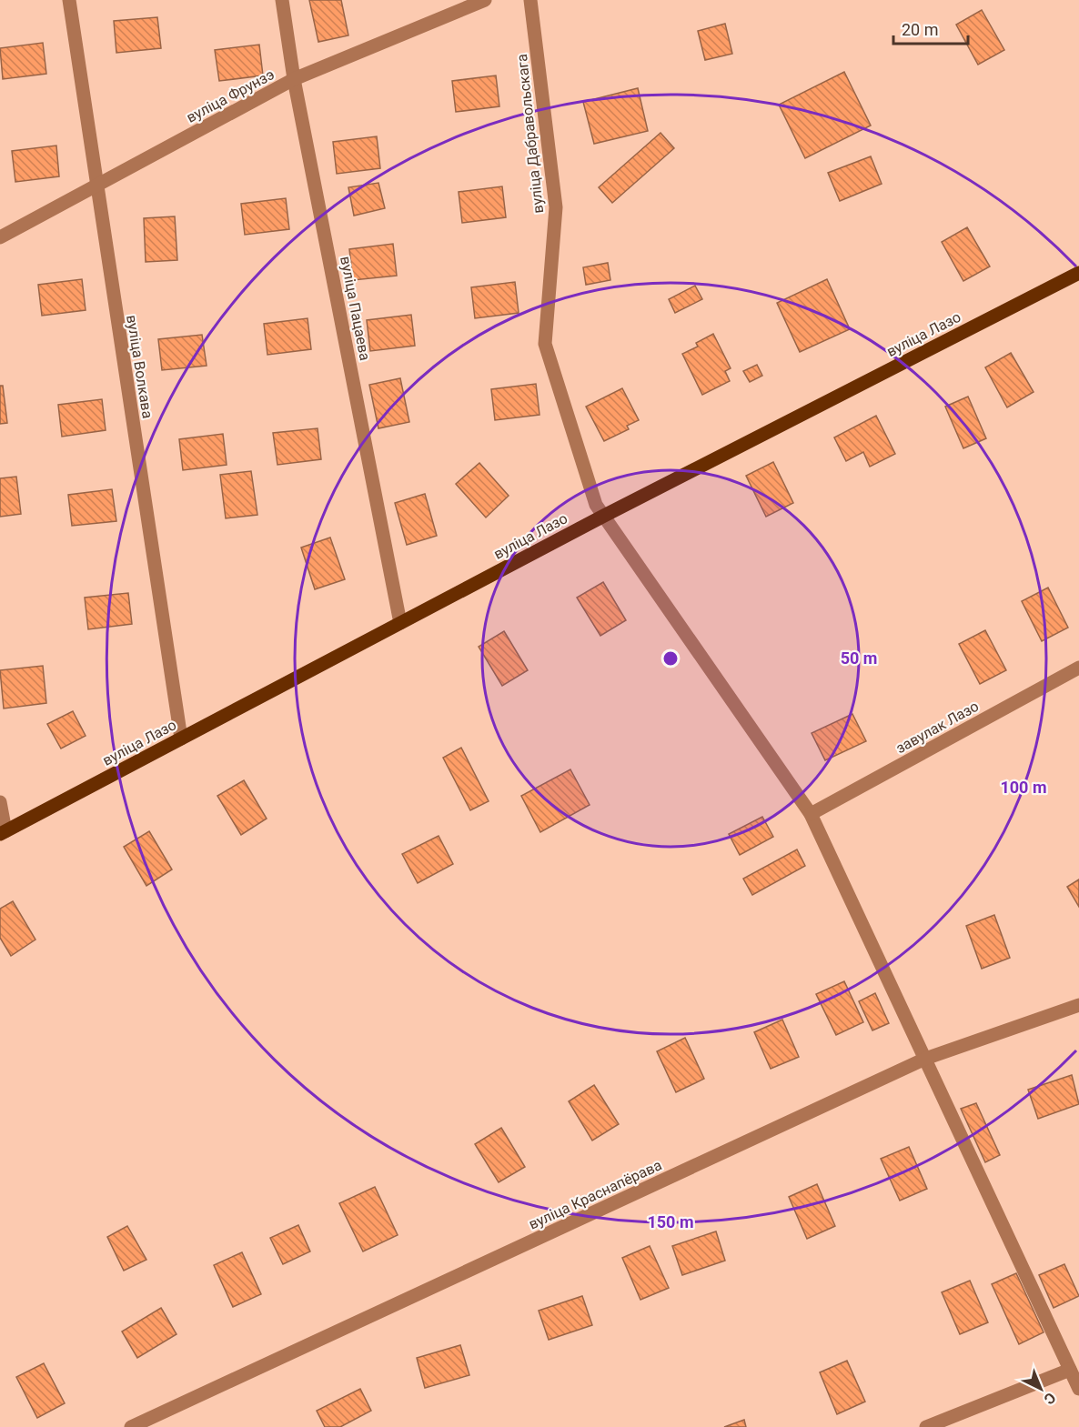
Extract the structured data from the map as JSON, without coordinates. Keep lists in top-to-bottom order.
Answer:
{
  "streets": {
    "main road": ["вуліца Лазо"],
    "street": [
      "вуліца Фрунзэ",
      "вуліца Дабравольскага",
      "вуліца Пацаева",
      "вуліца Волкава",
      "завулак Лазо",
      "вуліца Краснапёрава"
    ]
  },
  "crossings": [
    ["вуліца Фрунзэ", "вуліца Пацаева"],
    ["вуліца Фрунзэ", "вуліца Волкава"],
    ["вуліца Дабравольскага", "вуліца Лазо"],
    ["вуліца Дабравольскага", "завулак Лазо"],
    ["вуліца Дабравольскага", "вуліца Краснапёрава"],
    ["вуліца Пацаева", "вуліца Лазо"],
    ["вуліца Лазо", "вуліца Волкава"]
  ],
  "scale_bar": "20 m",
  "north": "bottom right",
  "rings": ["50 m", "100 m", "150 m"]
}
